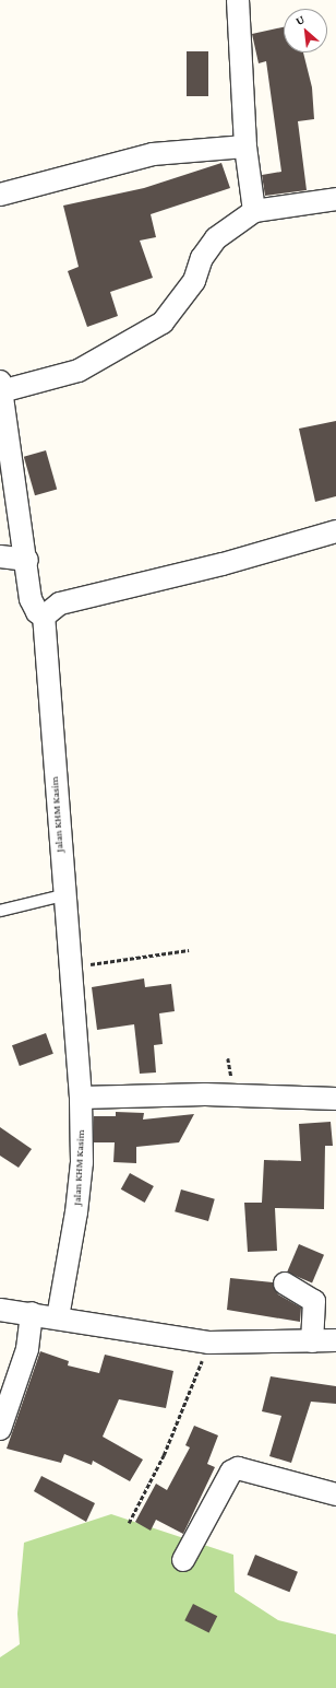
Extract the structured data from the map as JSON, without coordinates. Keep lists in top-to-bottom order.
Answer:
{
  "streets": {
    "street": ["Jalan KHM Kasim"]
  },
  "north": "top left"
}
